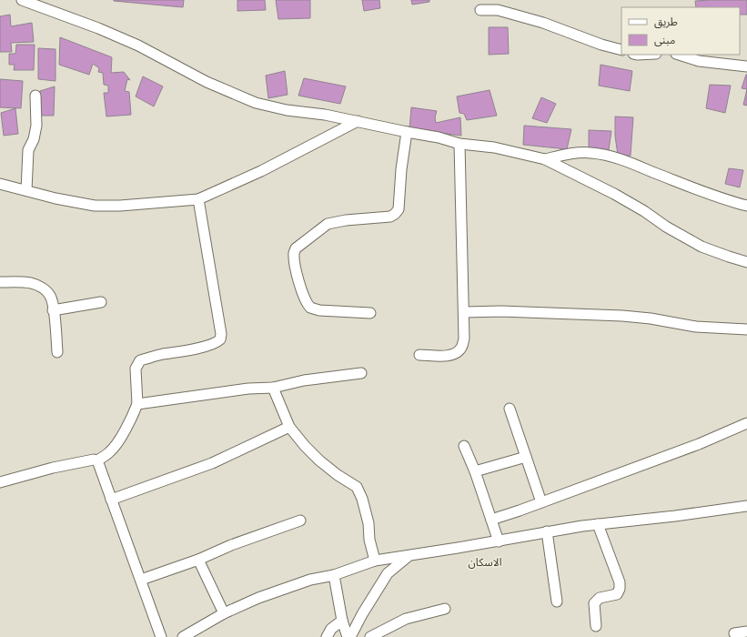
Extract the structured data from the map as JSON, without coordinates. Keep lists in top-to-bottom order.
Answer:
{
  "districts": ["الاسكان"],
  "legend": ["طريق", "مبنى"]
}
